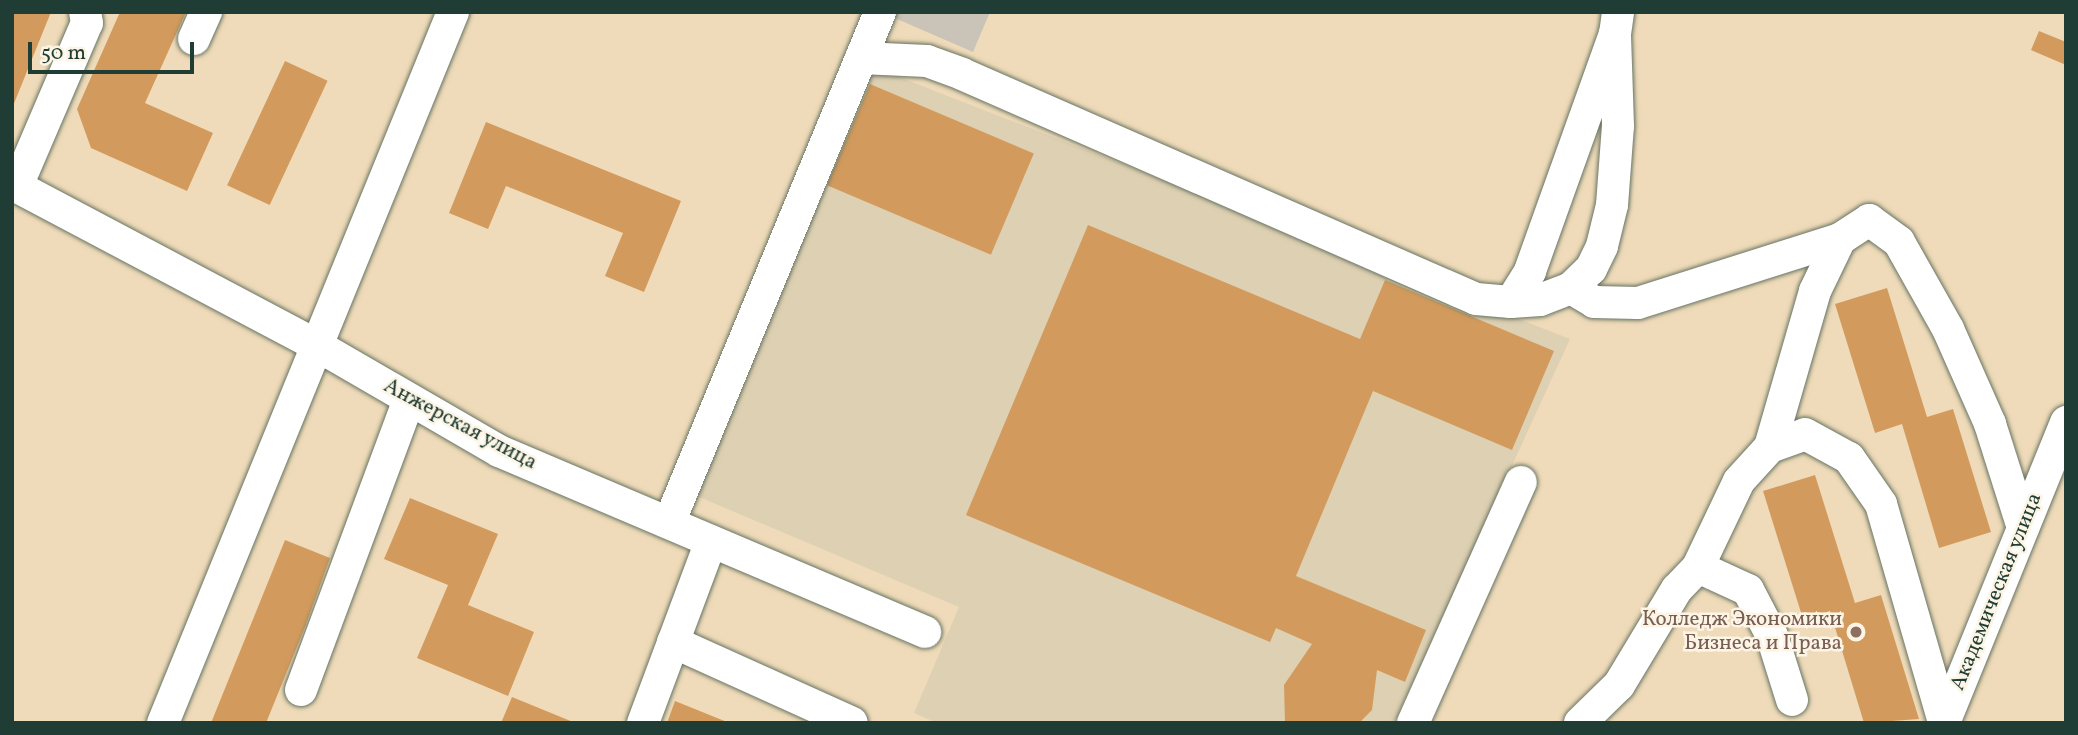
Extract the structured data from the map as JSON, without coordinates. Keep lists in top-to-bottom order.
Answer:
{
  "streets": {
    "street": ["Анжерская улица", "Академическая улица"]
  },
  "places": ["Колледж Экономики Бизнеса и Права"],
  "scale_bar": "50 m"
}
